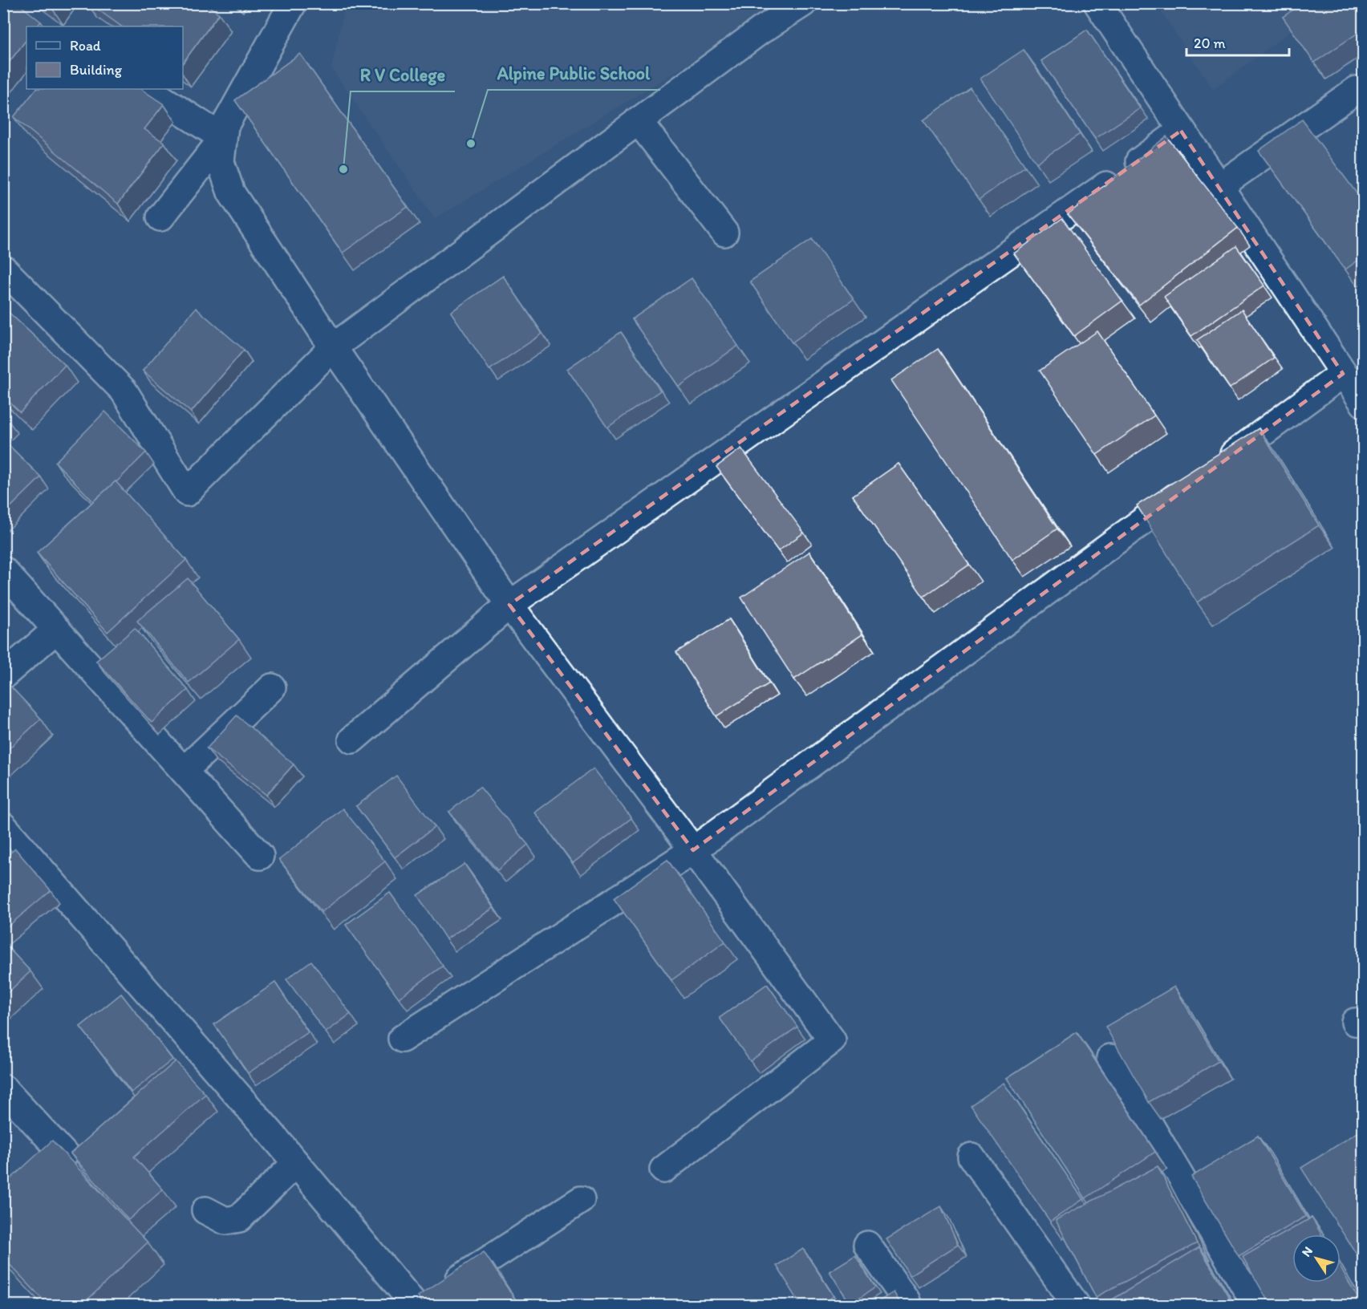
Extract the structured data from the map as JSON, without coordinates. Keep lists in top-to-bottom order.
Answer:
{
  "places": ["Alpine Public School", "R V College"],
  "legend": ["Road", "Building"],
  "scale_bar": "20 m",
  "north": "top left"
}
